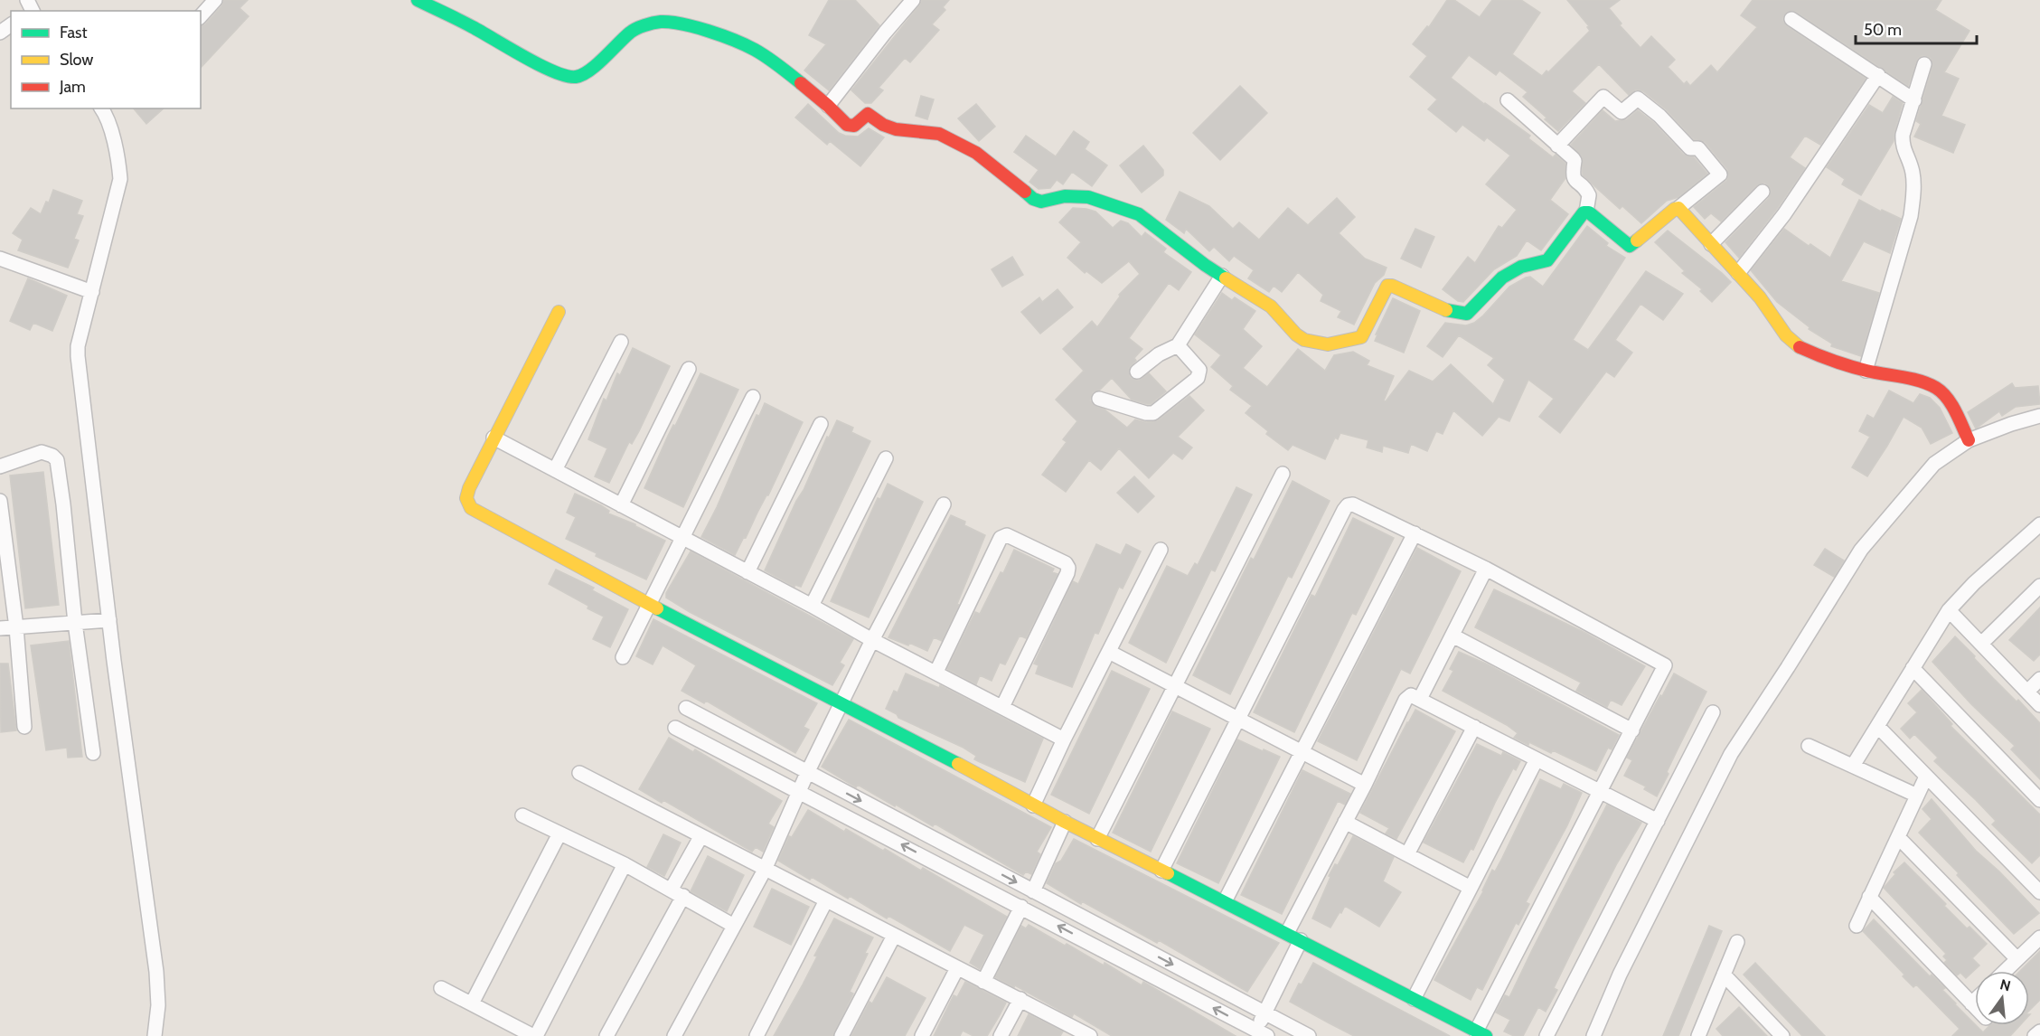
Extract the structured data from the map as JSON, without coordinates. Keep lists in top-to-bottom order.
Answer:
{
  "legend": ["Fast", "Slow", "Jam"],
  "scale_bar": "50 m",
  "north": "top"
}
